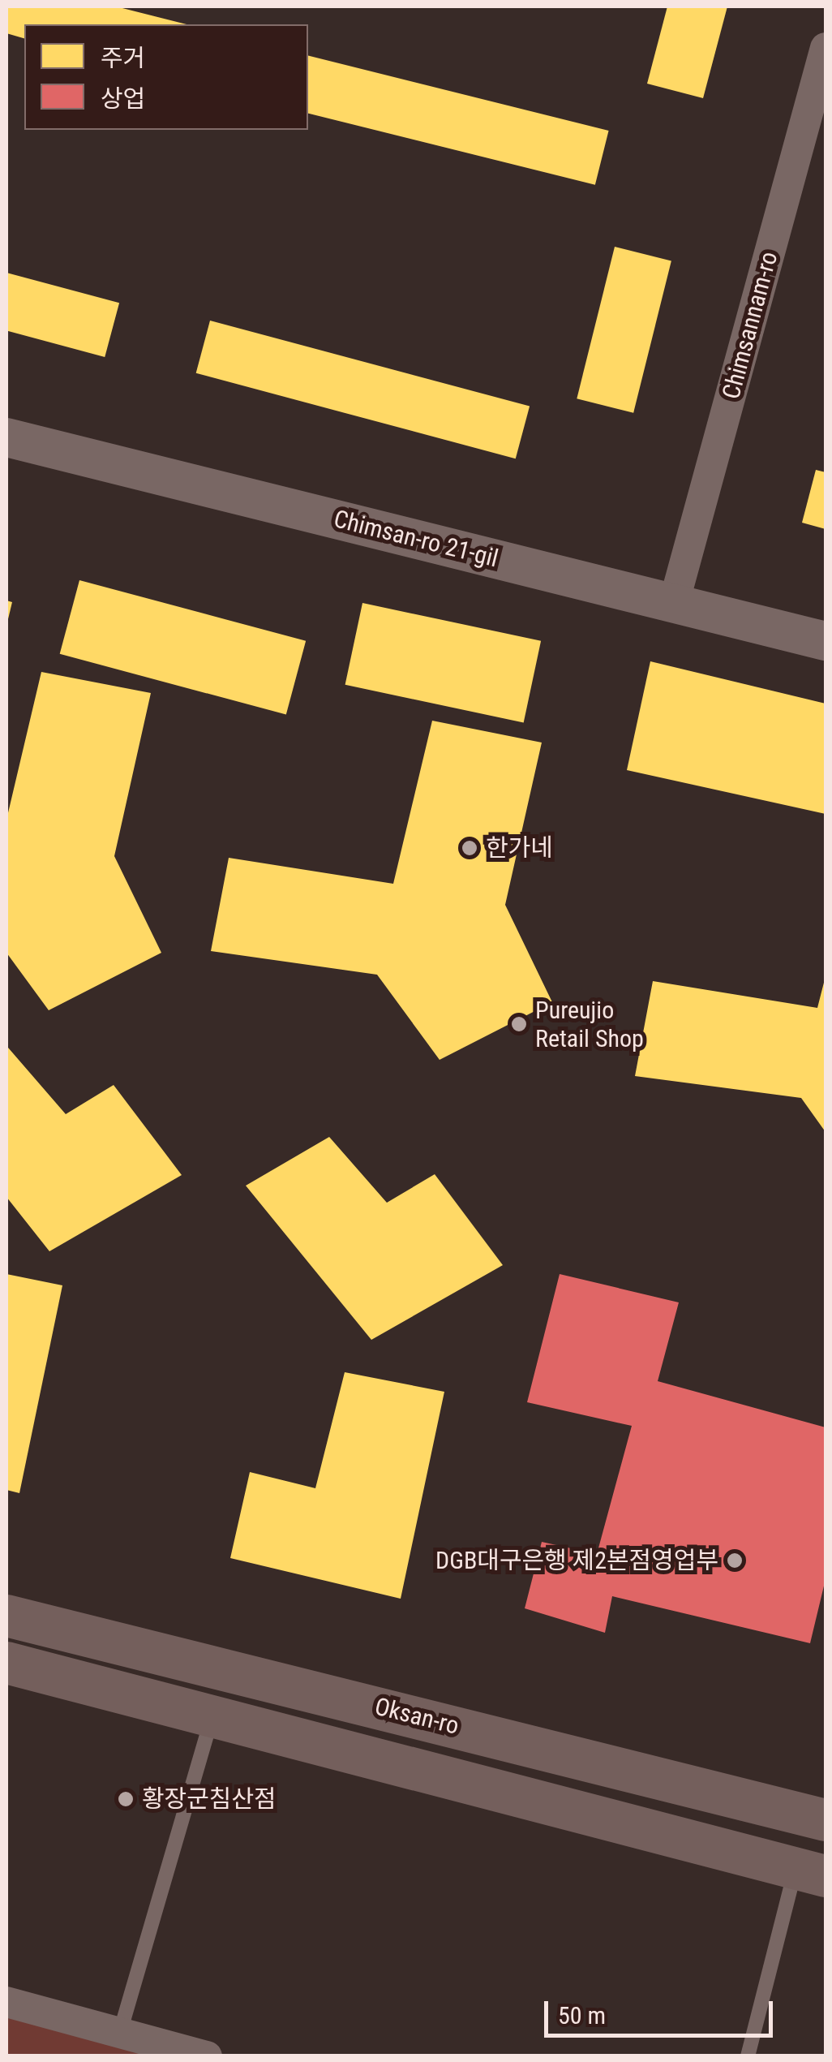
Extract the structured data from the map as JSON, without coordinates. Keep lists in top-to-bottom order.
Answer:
{
  "streets": {
    "main road": ["Oksan-ro"],
    "street": ["Chimsannam-ro", "Chimsan-ro 21-gil"]
  },
  "crossings": [
    ["Chimsannam-ro", "Chimsan-ro 21-gil"]
  ],
  "places": [
    "한가네",
    "Pureujio Retail Shop",
    "DGB대구은행 제2본점영업부",
    "황장군침산점"
  ],
  "legend": ["주거", "상업"],
  "scale_bar": "50 m"
}
